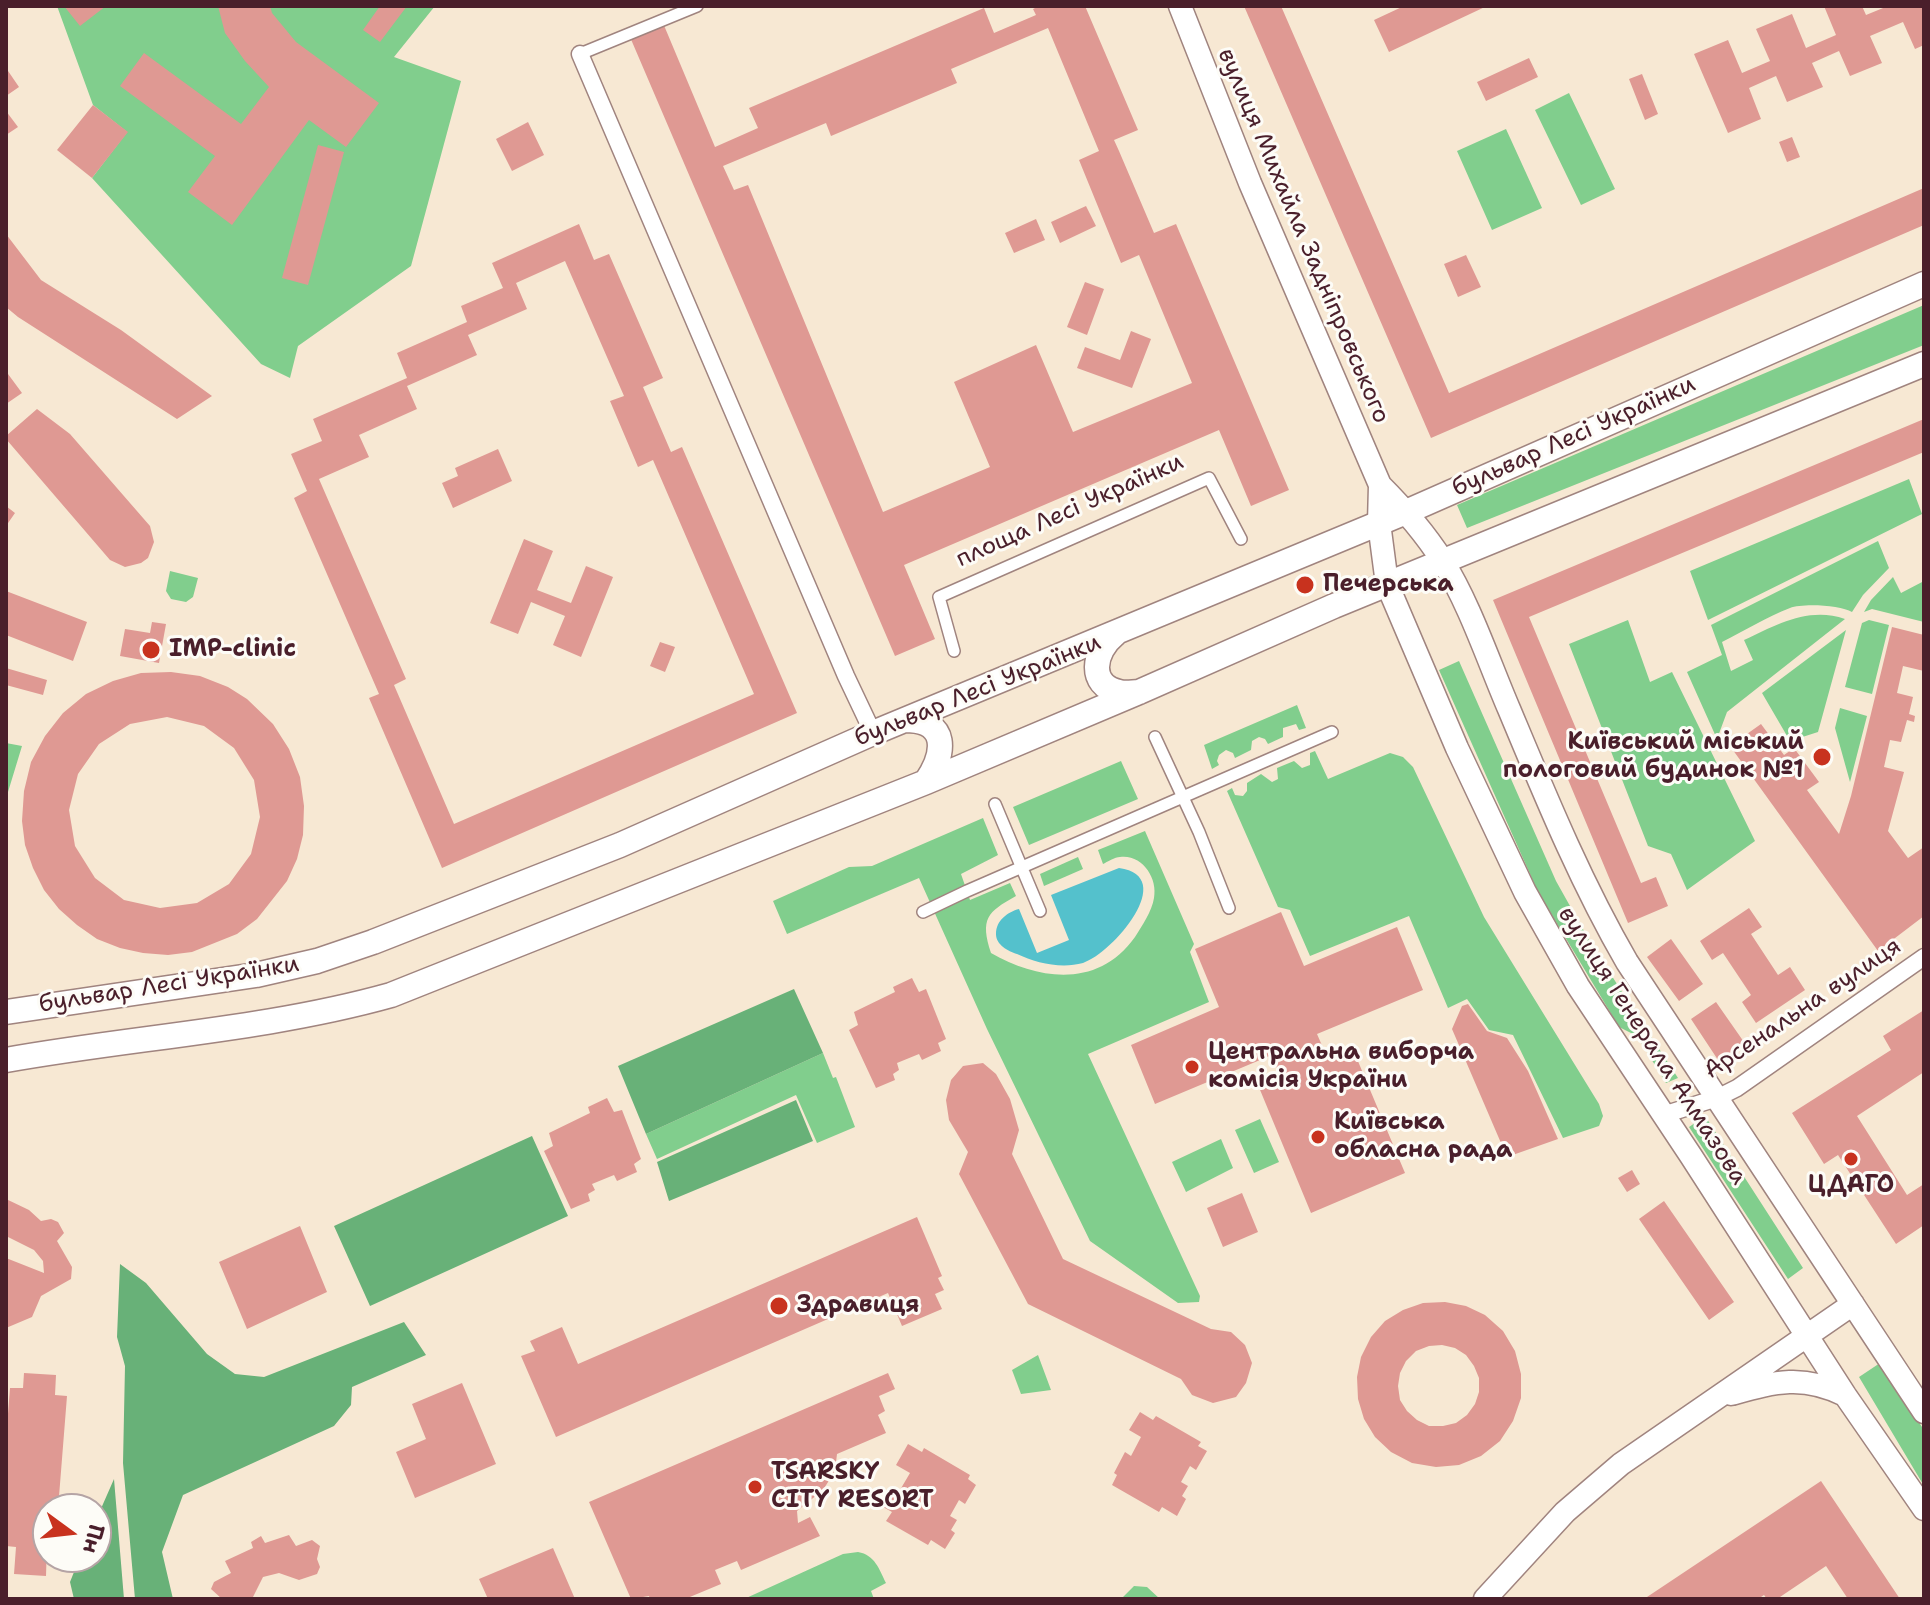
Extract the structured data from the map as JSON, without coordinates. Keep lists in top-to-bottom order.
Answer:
{
  "streets": {
    "main road": ["вулиця Михайла Задніпровського", "бульвар Лесі Українки", "вулиця Генерала Алмазова"],
    "street": ["площа Лесі Українки", "Арсенальна вулиця"]
  },
  "crossings": [
    ["вулиця Михайла Задніпровського", "бульвар Лесі Українки"],
    ["бульвар Лесі Українки", "вулиця Генерала Алмазова"],
    ["Арсенальна вулиця", "вулиця Генерала Алмазова"]
  ],
  "places": [
    "Печерська",
    "IMP-clinic",
    "Київський міський пологовий будинок №1",
    "Центральна виборча комісія України",
    "Київська обласна рада",
    "ЦДАГО",
    "Здравиця",
    "TSARSKY CITY RESORT"
  ],
  "north": "right"
}
